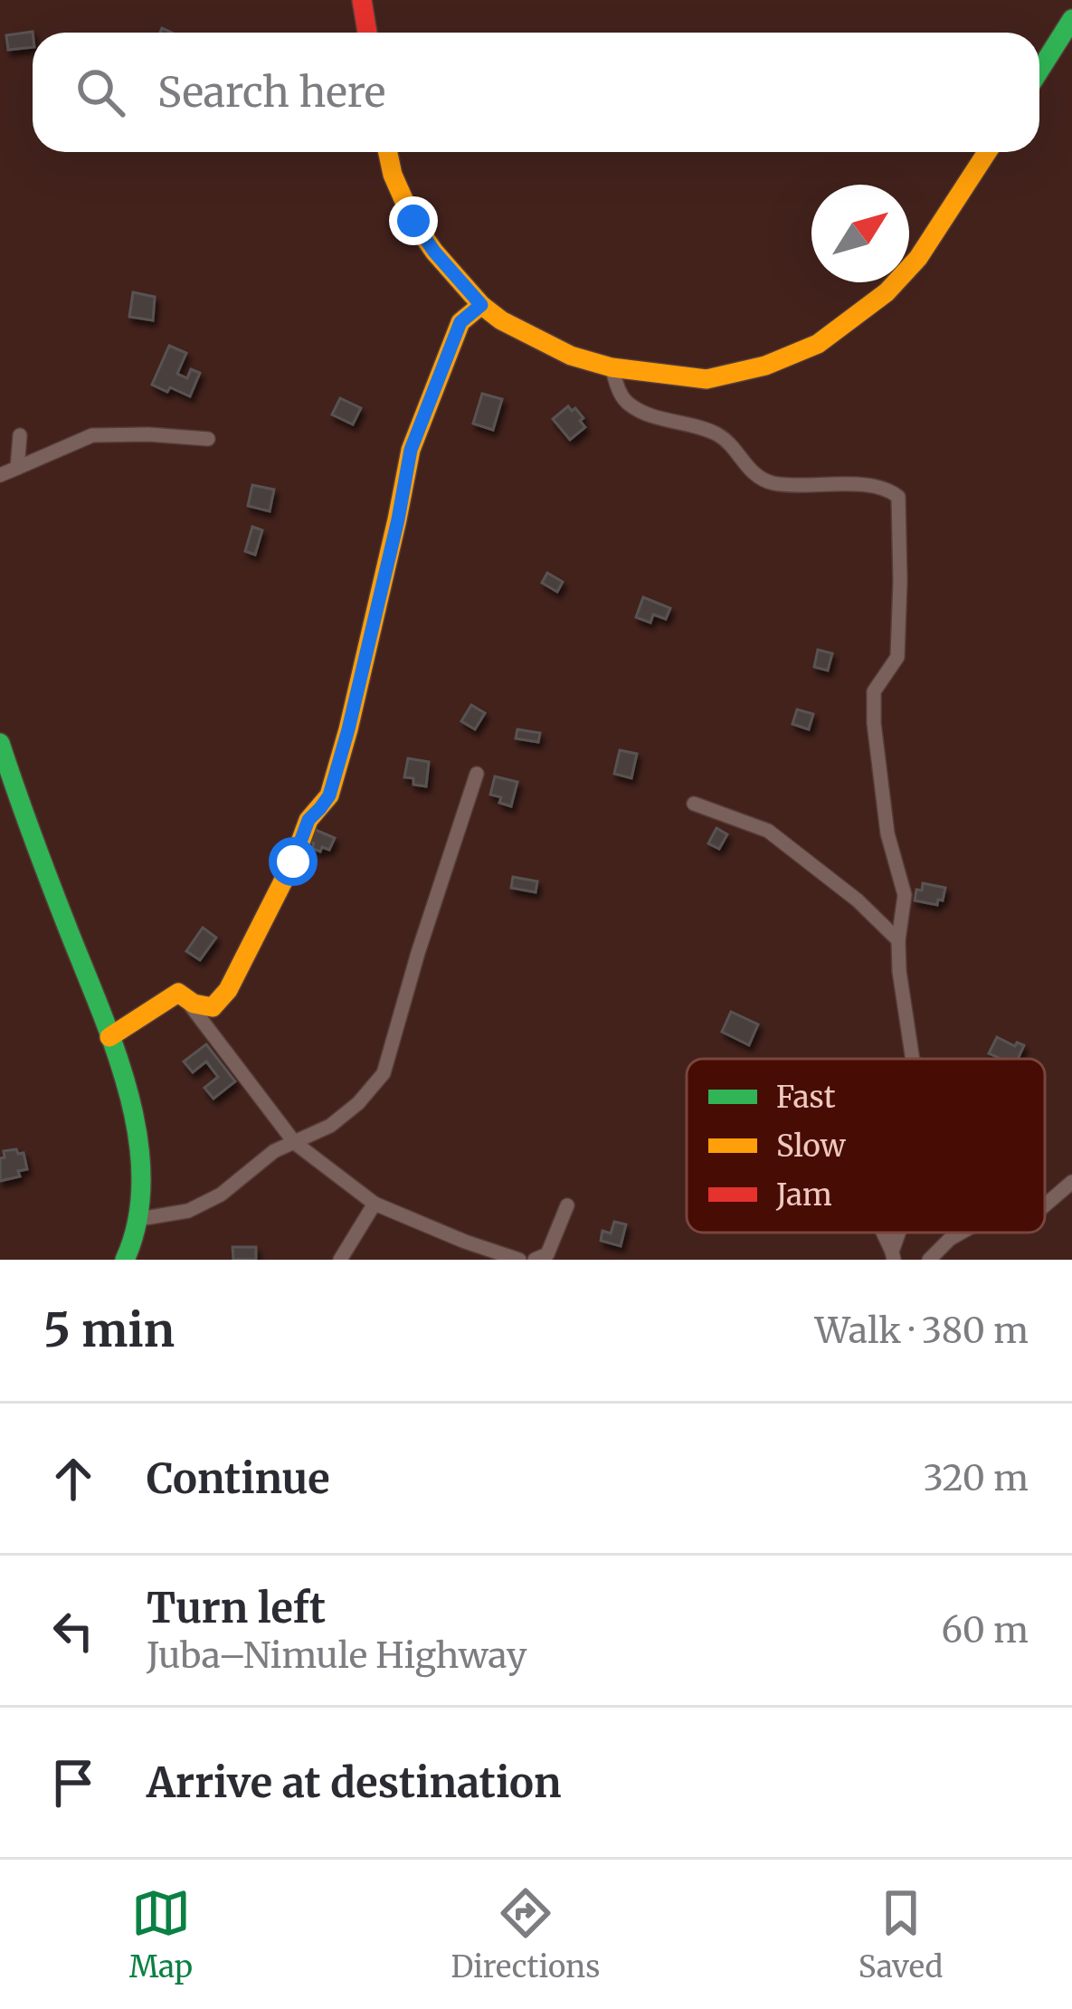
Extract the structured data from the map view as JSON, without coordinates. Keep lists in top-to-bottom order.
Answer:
{
  "legend": ["Fast", "Slow", "Jam"],
  "north": "top right",
  "page": {
    "search": "Search here",
    "heading": ["5 min", "Walk · 380 m"],
    "list": [
      ["Continue", "320 m"],
      ["Turn left", "Juba–Nimule Highway", "60 m"],
      "Arrive at destination"
    ],
    "nav": ["Map", "Directions", "Saved"]
  }
}
